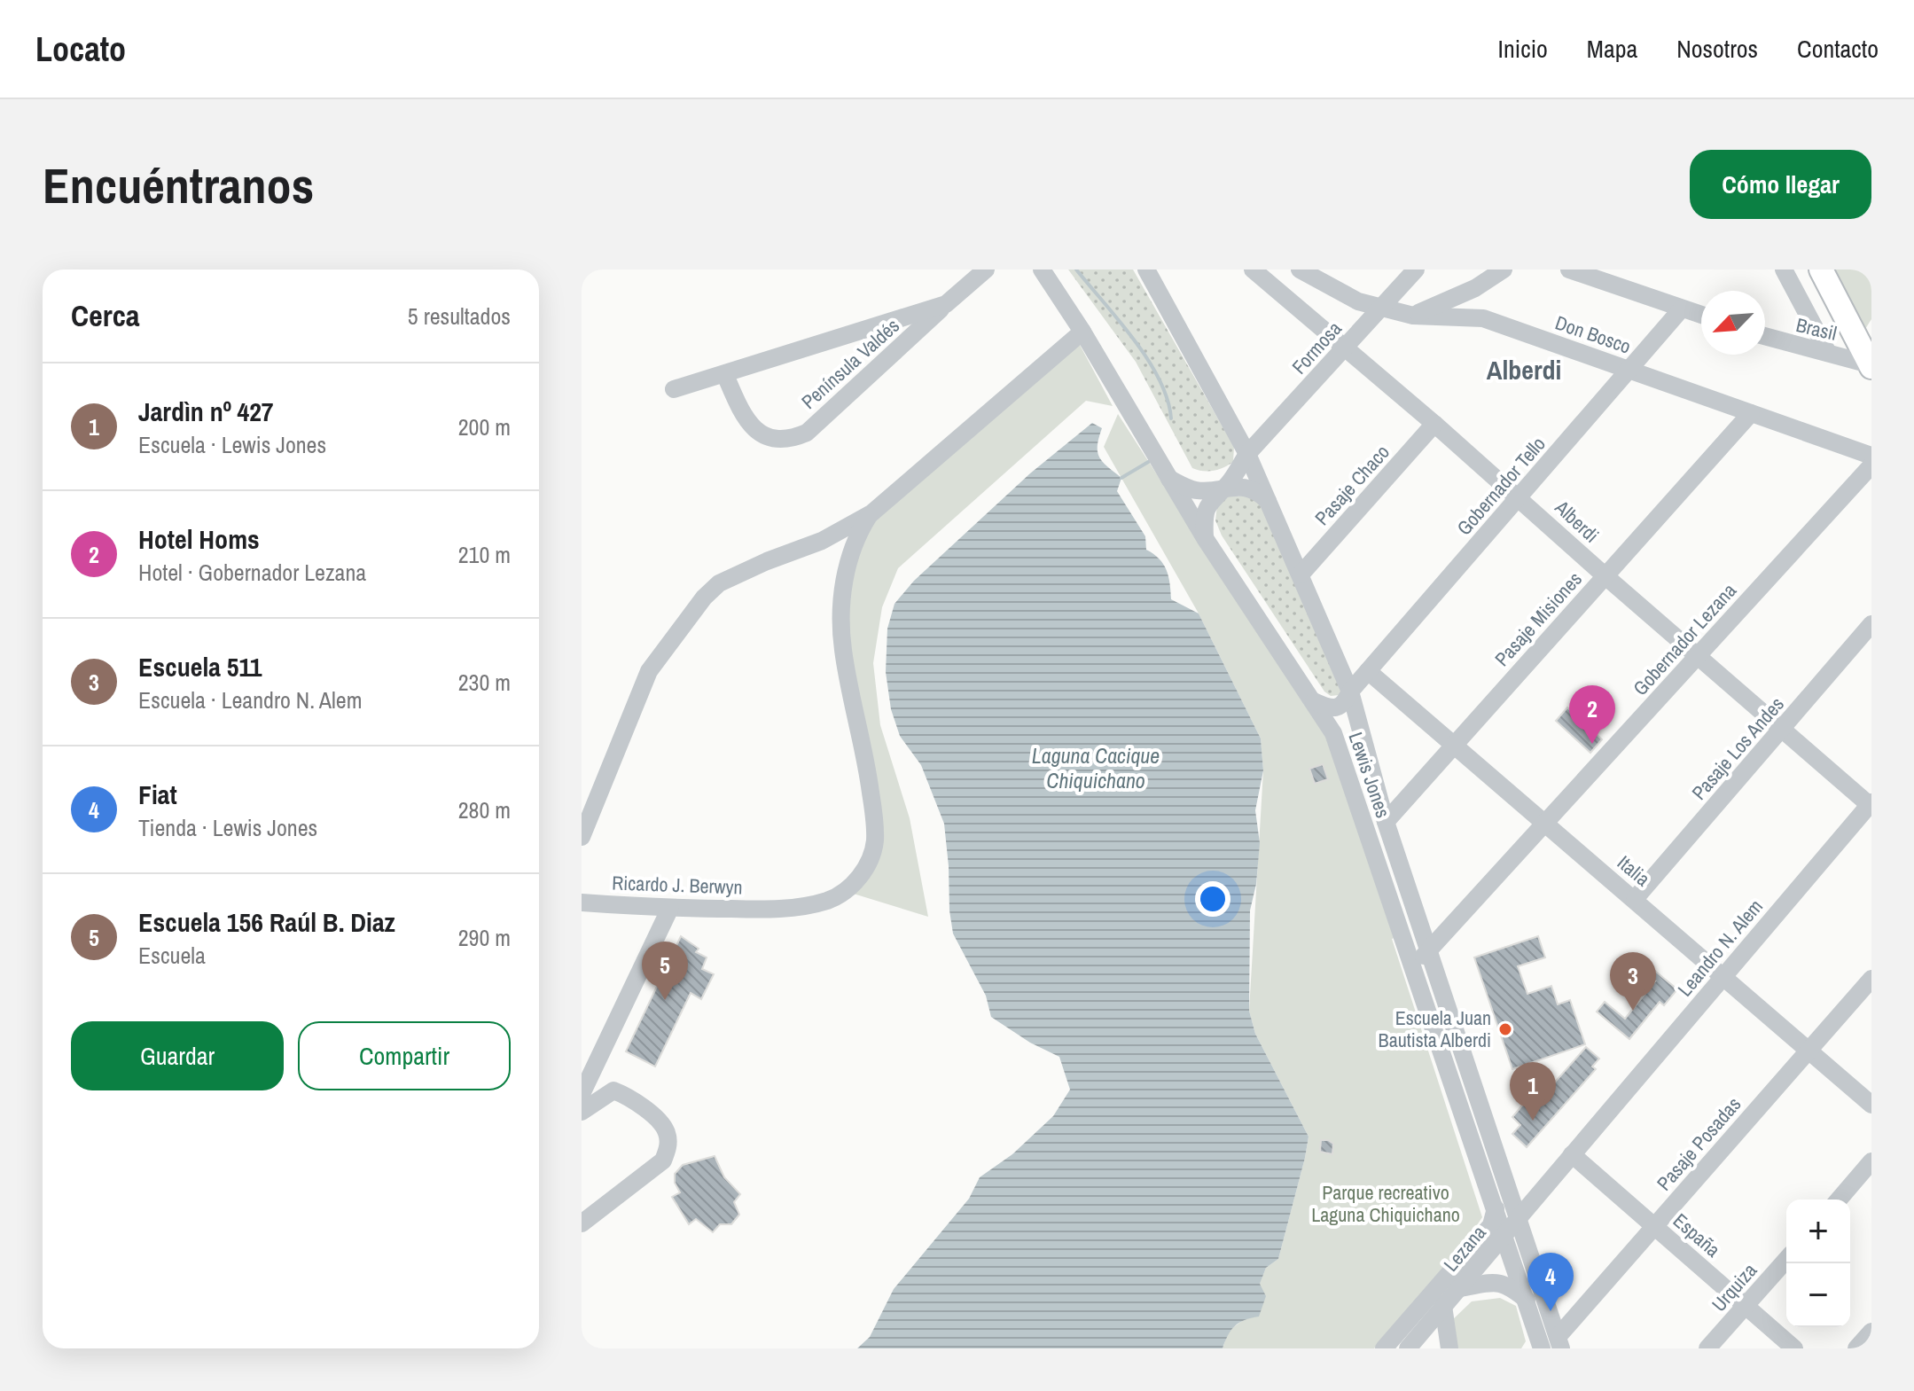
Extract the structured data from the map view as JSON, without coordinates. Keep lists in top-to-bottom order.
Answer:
{
  "streets": {
    "street": [
      "Brasil",
      "Don Bosco",
      "Formosa",
      "Península Valdés",
      "Pasaje Chaco",
      "Gobernador Tello",
      "Alberdi",
      "Pasaje Misiones",
      "Gobernador Lezana",
      "Pasaje Los Andes",
      "Lewis Jones",
      "Italia",
      "Ricardo J. Berwyn",
      "Leandro N. Alem",
      "Pasaje Posadas",
      "España",
      "Lezana",
      "Urquiza"
    ]
  },
  "crossings": [
    ["Don Bosco", "Formosa"],
    ["Don Bosco", "Gobernador Tello"],
    ["Don Bosco", "Pasaje Misiones"],
    ["Formosa", "Alberdi"],
    ["Formosa", "Lewis Jones"],
    ["Pasaje Chaco", "Alberdi"],
    ["Pasaje Chaco", "Lewis Jones"],
    ["Gobernador Tello", "Alberdi"],
    ["Gobernador Tello", "Lewis Jones"],
    ["Gobernador Tello", "Italia"],
    ["Alberdi", "Pasaje Misiones"],
    ["Alberdi", "Gobernador Lezana"],
    ["Alberdi", "Pasaje Los Andes"],
    ["Alberdi", "Leandro N. Alem"],
    ["Pasaje Misiones", "Lewis Jones"],
    ["Pasaje Misiones", "Italia"],
    ["Gobernador Lezana", "Lewis Jones"],
    ["Gobernador Lezana", "Italia"],
    ["Pasaje Los Andes", "Italia"],
    ["Lewis Jones", "Leandro N. Alem"],
    ["Lewis Jones", "Pasaje Posadas"],
    ["Lewis Jones", "Lezana"],
    ["Italia", "Leandro N. Alem"],
    ["Italia", "Pasaje Posadas"],
    ["Leandro N. Alem", "España"],
    ["Leandro N. Alem", "Lezana"],
    ["Pasaje Posadas", "España"],
    ["España", "Urquiza"]
  ],
  "districts": ["Alberdi"],
  "water": ["Laguna Cacique Chiquichano"],
  "parks": ["Parque recreativo Laguna Chiquichano"],
  "places": ["Escuela Juan Bautista Alberdi"],
  "north": "bottom left",
  "page": {
    "header": "Locato",
    "nav": [
      "Inicio",
      "Mapa",
      "Nosotros",
      "Contacto"
    ],
    "buttons": [
      "Cómo llegar",
      ["Guardar", "Compartir"]
    ],
    "title": "Encuéntranos",
    "heading": ["Cerca", "5 resultados"],
    "list": [
      {
        "mark": "1",
        "name": "Jardìn nº 427",
        "note": "Escuela · Lewis Jones",
        "value": "200 m"
      },
      {
        "mark": "2",
        "name": "Hotel Homs",
        "note": "Hotel · Gobernador Lezana",
        "value": "210 m"
      },
      {
        "mark": "3",
        "name": "Escuela 511",
        "note": "Escuela · Leandro N. Alem",
        "value": "230 m"
      },
      {
        "mark": "4",
        "name": "Fiat",
        "note": "Tienda · Lewis Jones",
        "value": "280 m"
      },
      {
        "mark": "5",
        "name": "Escuela 156 Raúl B. Diaz",
        "note": "Escuela",
        "value": "290 m"
      }
    ],
    "pins": [
      "2",
      "5",
      "3",
      "1",
      "4"
    ],
    "map_buttons": ["+", "−"]
  }
}
